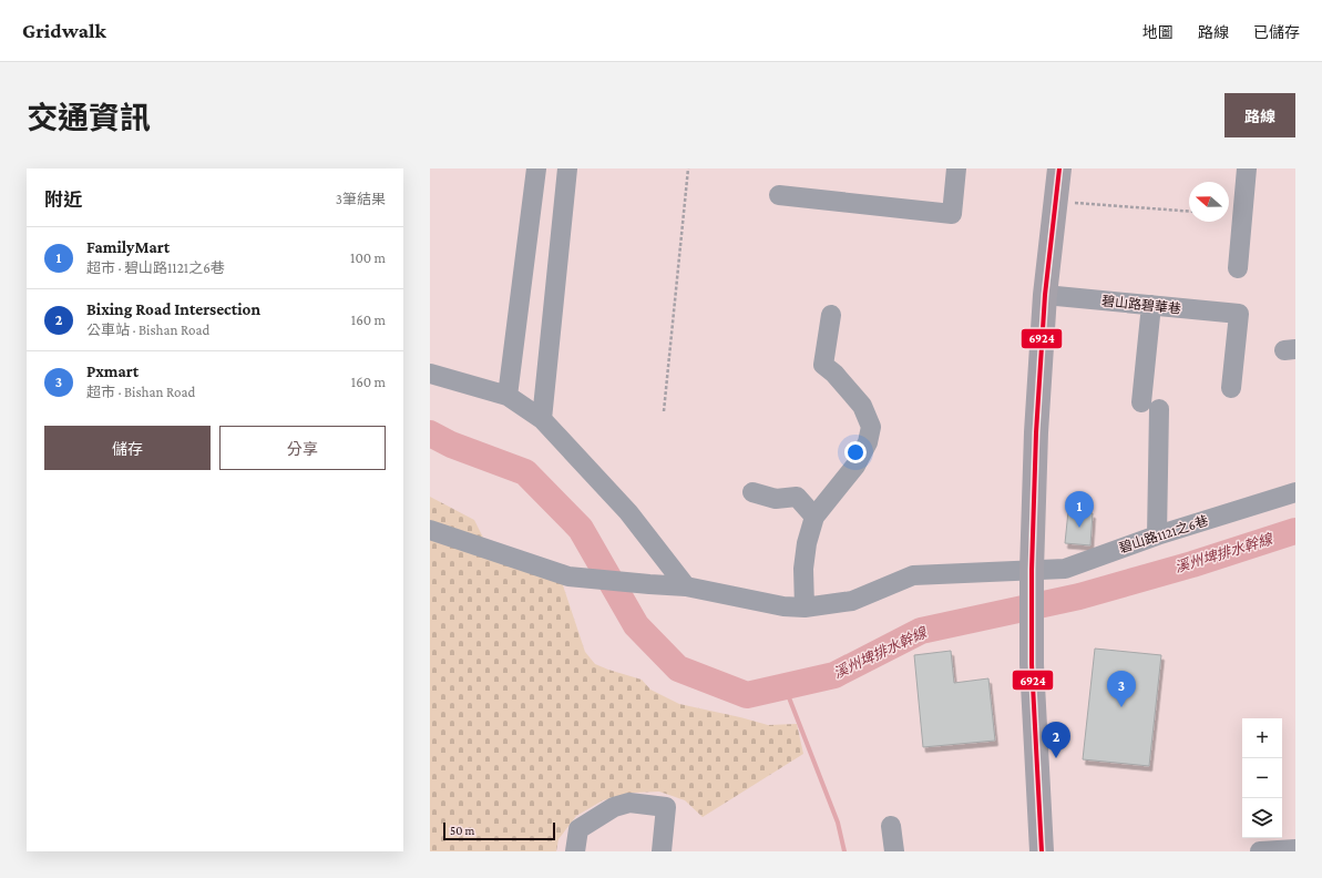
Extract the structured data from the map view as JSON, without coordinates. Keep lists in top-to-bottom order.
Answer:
{
  "streets": {
    "street": ["碧山路碧華巷", "碧山路1121之6巷"]
  },
  "water": ["溪州埤排水幹線"],
  "lines": ["transit line 6924"],
  "scale_bar": "50 m",
  "north": "left",
  "page": {
    "header": "Gridwalk",
    "nav": ["地圖", "路線", "已儲存"],
    "title": "交通資訊",
    "buttons": [
      "路線",
      ["儲存", "分享"]
    ],
    "heading": ["附近", "3筆結果"],
    "list": [
      {
        "mark": "1",
        "name": "FamilyMart",
        "note": "超市 · 碧山路1121之6巷",
        "value": "100 m"
      },
      {
        "mark": "2",
        "name": "Bixing Road Intersection",
        "note": "公車站 · Bishan Road",
        "value": "160 m"
      },
      {
        "mark": "3",
        "name": "Pxmart",
        "note": "超市 · Bishan Road",
        "value": "160 m"
      }
    ],
    "pins": ["1", "3", "2"],
    "map_buttons": ["+", "−"],
    "scale": "50 m"
  }
}
